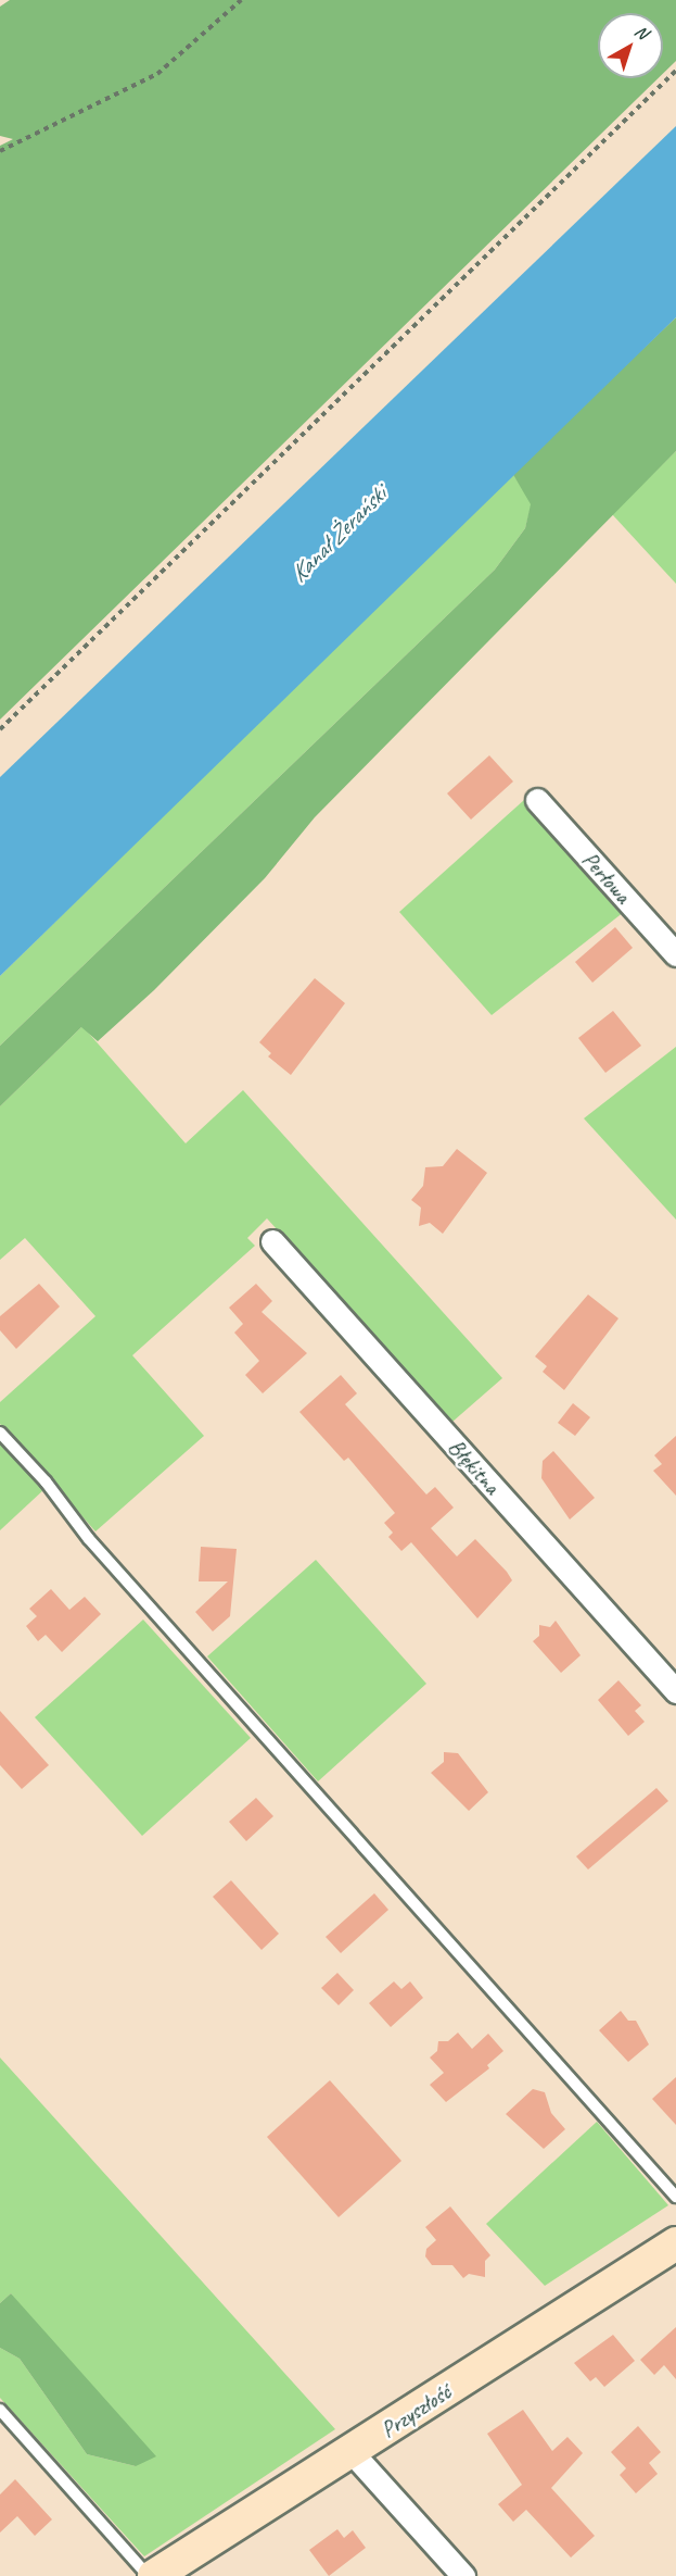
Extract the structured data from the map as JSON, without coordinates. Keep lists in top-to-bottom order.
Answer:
{
  "streets": {
    "street": ["Perłowa", "Błękitna", "Przyszłość"]
  },
  "water": ["Kanał Żerański"],
  "north": "top right"
}
